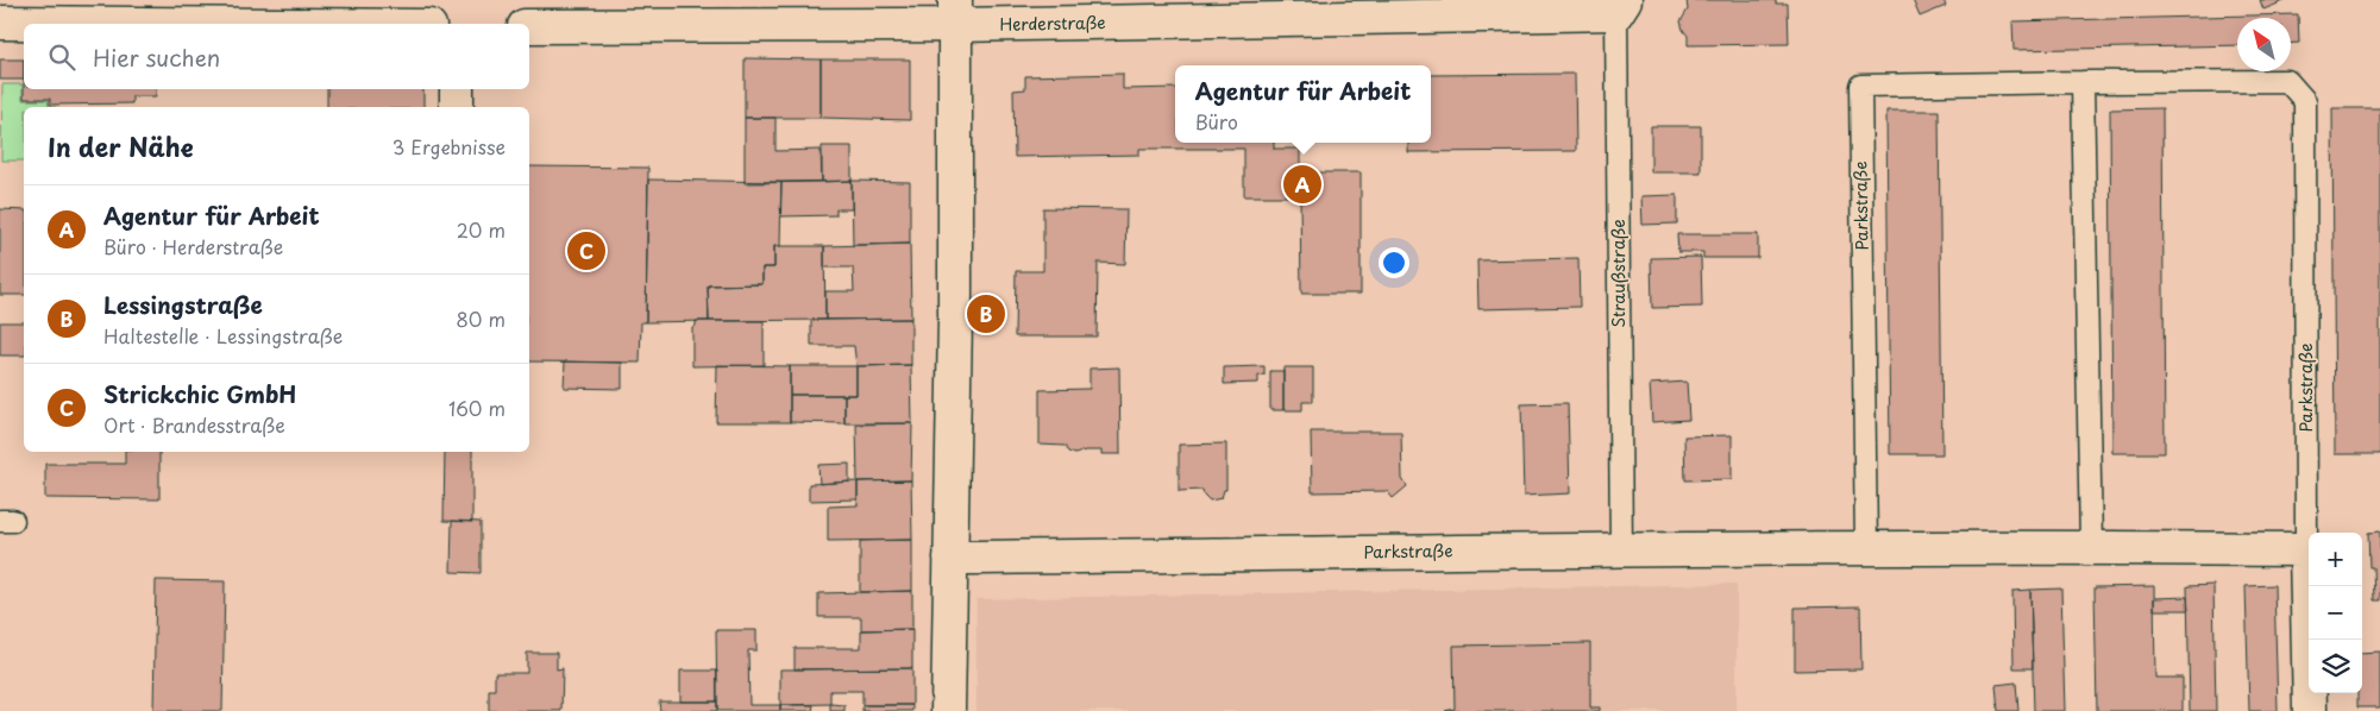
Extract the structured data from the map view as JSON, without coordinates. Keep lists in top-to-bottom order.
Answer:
{
  "streets": {
    "street": ["Herderstraße", "Parkstraße"],
    "lane": ["Straußstraße"]
  },
  "crossings": [
    ["Herderstraße", "Straußstraße"],
    ["Parkstraße", "Straußstraße"]
  ],
  "north": "top left",
  "page": {
    "search": "Hier suchen",
    "popup": ["Agentur für Arbeit", "Büro"],
    "heading": ["In der Nähe", "3 Ergebnisse"],
    "pins": ["A", "C", "B"],
    "list": [
      {
        "mark": "A",
        "name": "Agentur für Arbeit",
        "note": "Büro · Herderstraße",
        "value": "20 m"
      },
      {
        "mark": "B",
        "name": "Lessingstraße",
        "note": "Haltestelle · Lessingstraße",
        "value": "80 m"
      },
      {
        "mark": "C",
        "name": "Strickchic GmbH",
        "note": "Ort · Brandesstraße",
        "value": "160 m"
      }
    ],
    "map_buttons": ["+", "−"]
  }
}
